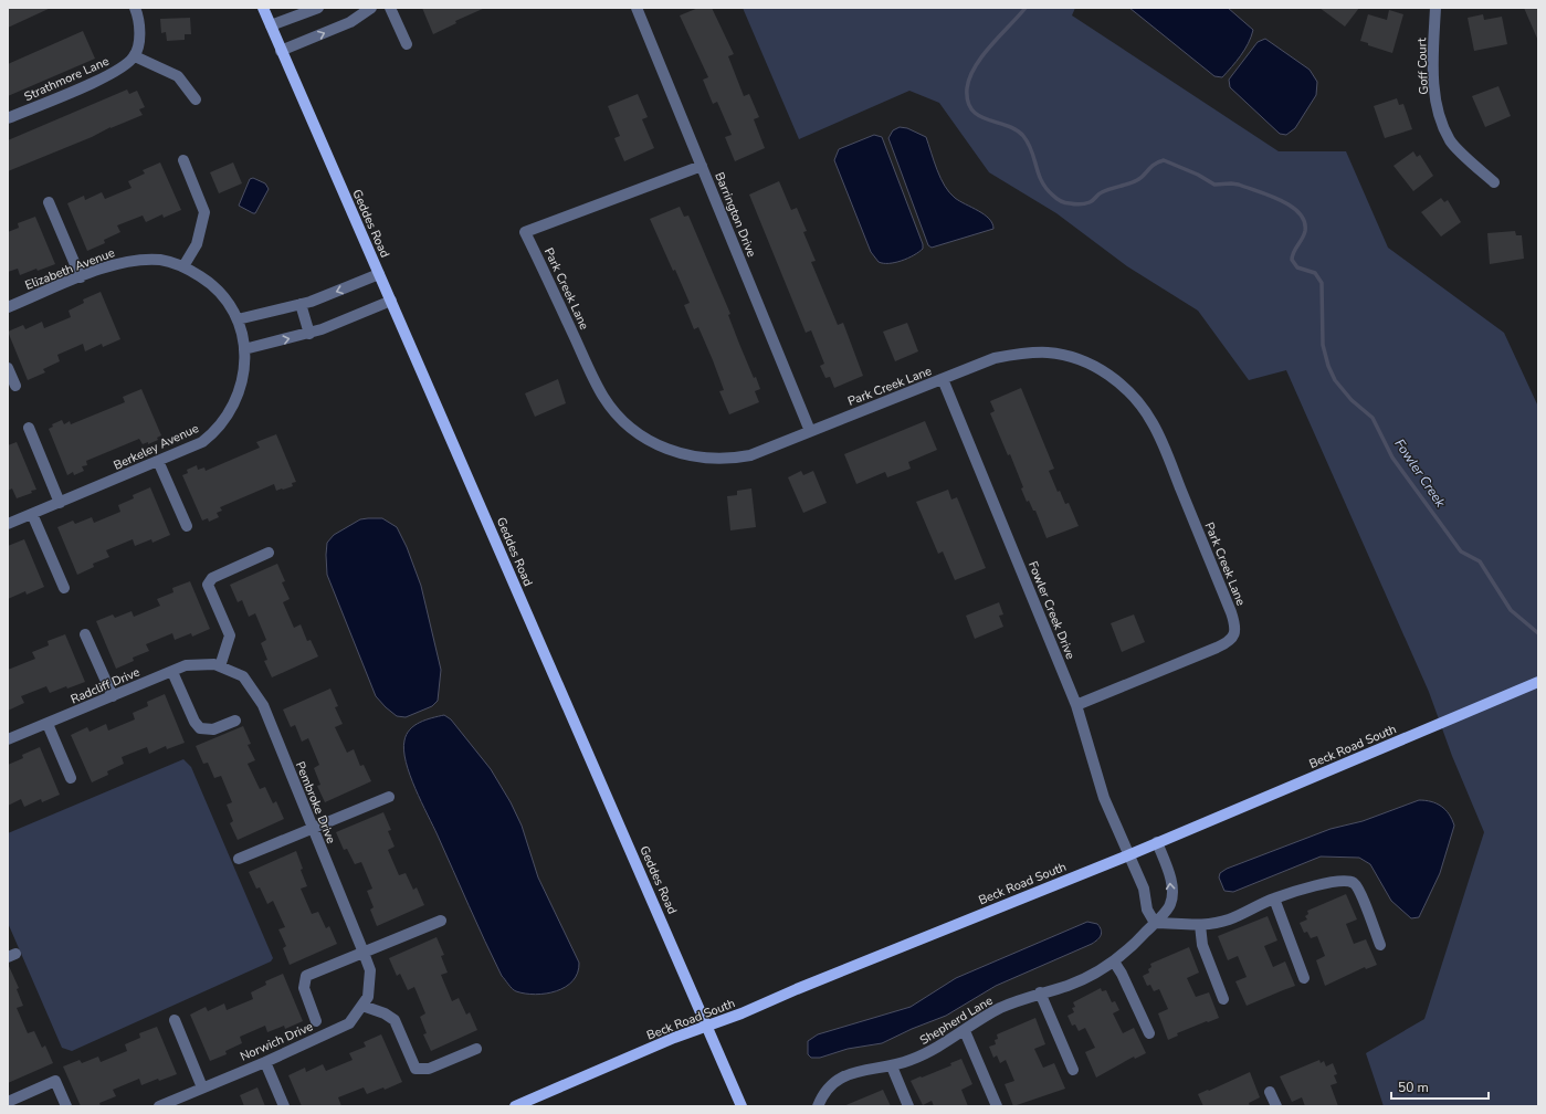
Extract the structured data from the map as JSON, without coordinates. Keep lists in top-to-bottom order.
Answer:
{
  "streets": {
    "main road": ["Geddes Road", "Beck Road South"],
    "street": [
      "Goff Court",
      "Strathmore Lane",
      "Barrington Drive",
      "Elizabeth Avenue",
      "Park Creek Lane",
      "Berkeley Avenue",
      "Fowler Creek Drive",
      "Radcliff Drive",
      "Pembroke Drive",
      "Shepherd Lane",
      "Norwich Drive"
    ]
  },
  "crossings": [
    ["Barrington Drive", "Park Creek Lane"],
    ["Geddes Road", "Beck Road South"],
    ["Elizabeth Avenue", "Berkeley Avenue"],
    ["Park Creek Lane", "Fowler Creek Drive"],
    ["Fowler Creek Drive", "Beck Road South"],
    ["Radcliff Drive", "Pembroke Drive"],
    ["Beck Road South", "Shepherd Lane"],
    ["Pembroke Drive", "Norwich Drive"]
  ],
  "water": ["Fowler Creek"],
  "scale_bar": "50 m"
}
